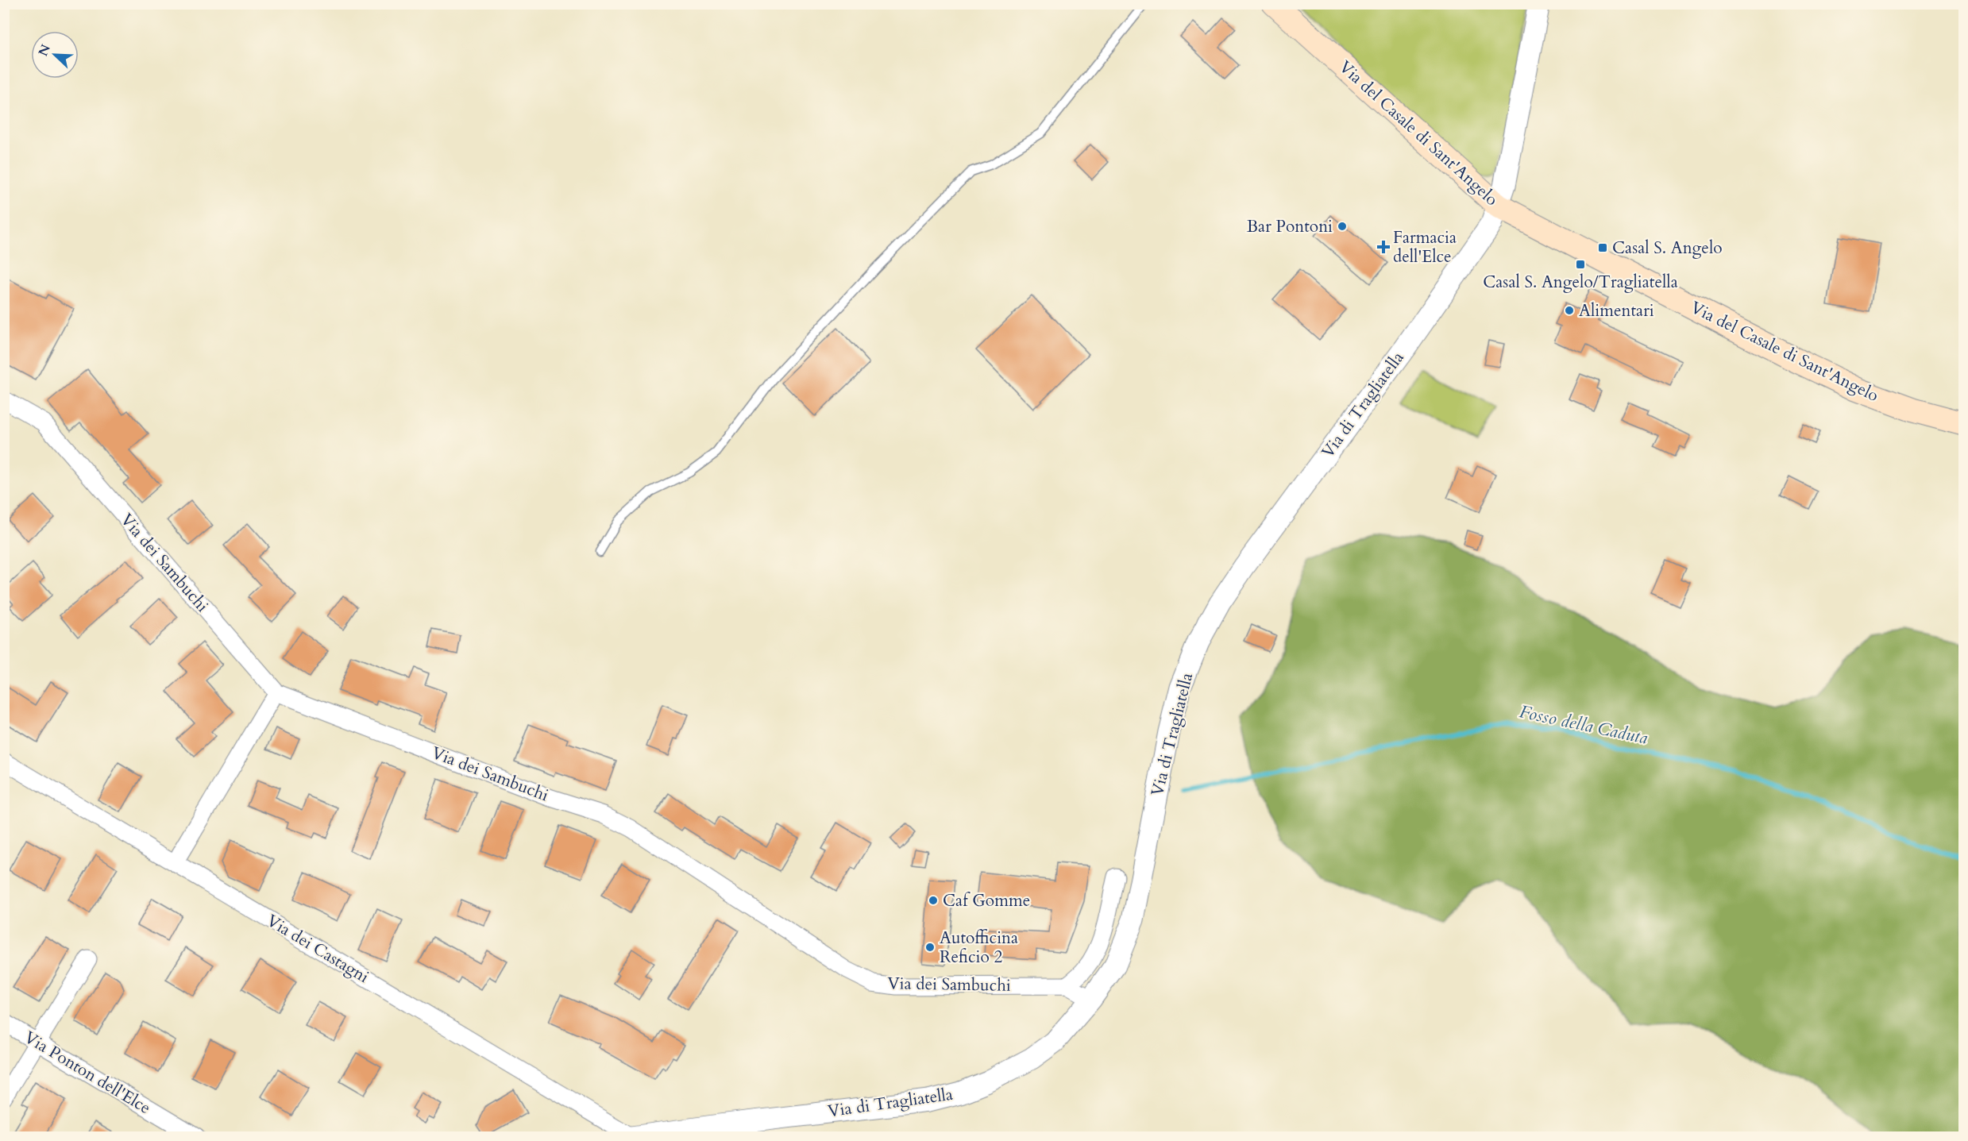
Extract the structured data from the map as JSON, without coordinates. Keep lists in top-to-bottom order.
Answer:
{
  "streets": {
    "main road": ["Via del Casale di Sant'Angelo"],
    "street": [
      "Via di Tragliatella",
      "Via dei Sambuchi",
      "Via dei Castagni",
      "Via Ponton dell'Elce"
    ]
  },
  "crossings": [
    ["Via del Casale di Sant'Angelo", "Via di Tragliatella"],
    ["Via di Tragliatella", "Via dei Sambuchi"],
    ["Via di Tragliatella", "Via dei Castagni"]
  ],
  "water": ["Fosso della Caduta"],
  "places": {
    "other": [
      "Bar Pontoni",
      "Alimentari",
      "Caf Gomme",
      "Autofficina Reficio 2"
    ],
    "health": ["Farmacia dell'Elce"],
    "transit": ["Casal S. Angelo", "Casal S. Angelo/Tragliatella"]
  },
  "north": "top left"
}
